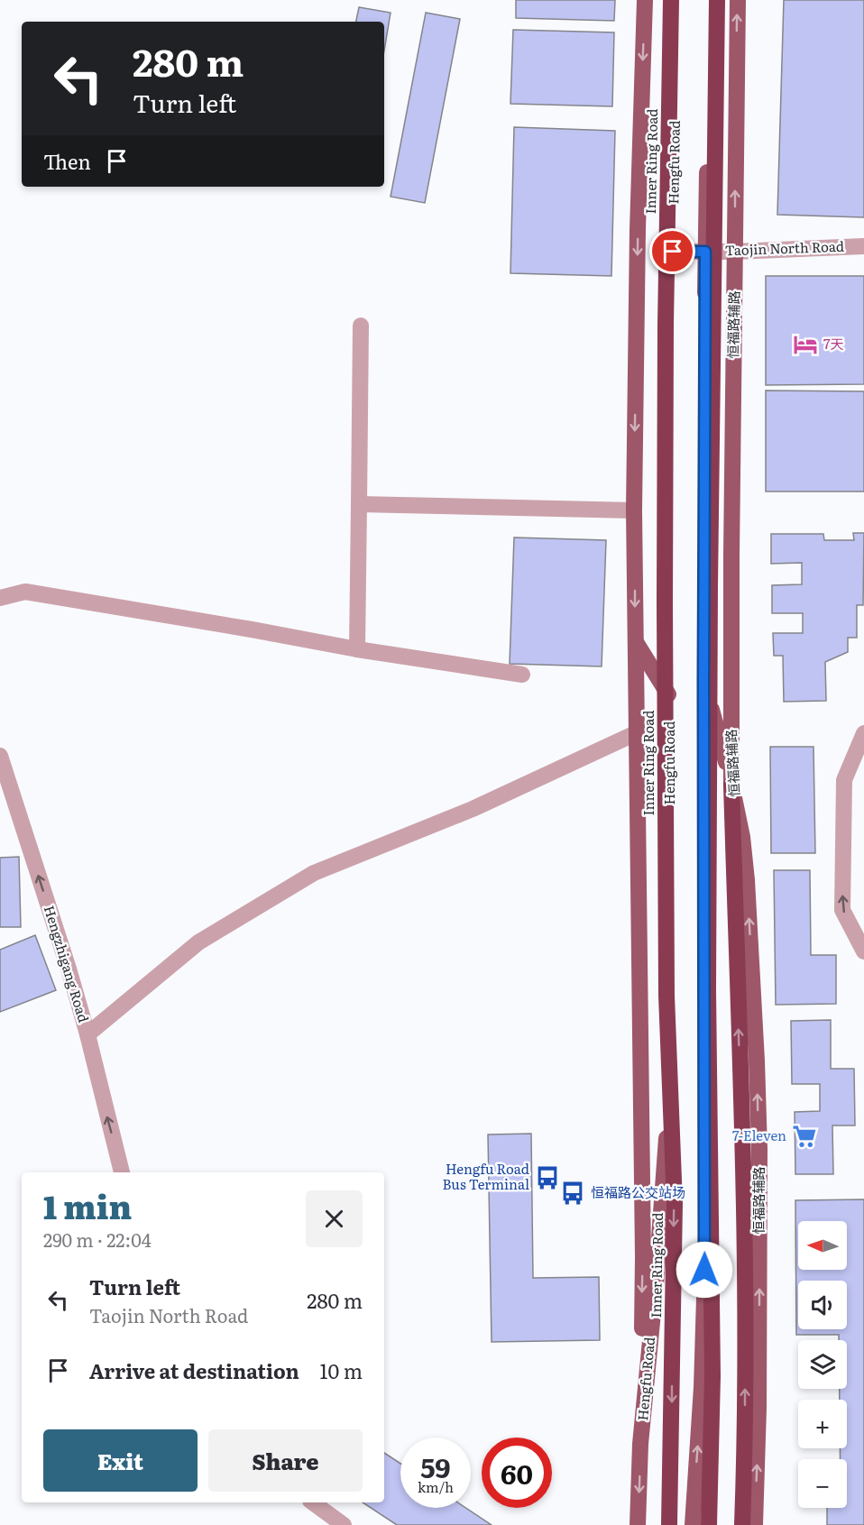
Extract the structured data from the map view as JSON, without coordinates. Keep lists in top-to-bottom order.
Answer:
{
  "streets": {
    "highway": ["Inner Ring Road"],
    "main road": ["Hengfu Road", "恒福路辅路"],
    "street": ["Taojin North Road", "Hengzhigang Road"]
  },
  "crossings": [
    ["Hengfu Road", "Taojin North Road"],
    ["Taojin North Road", "恒福路辅路"]
  ],
  "one_way": ["Hengzhigang Road"],
  "places": {
    "hotel": ["7天"],
    "supermarket": ["7-Eleven"],
    "bus stop": ["Hengfu Road Bus Terminal", "恒福路公交站场"]
  },
  "north": "left",
  "page": {
    "turn": ["280 m", "Turn left"],
    "then": "Then",
    "heading": ["1 min", "290 m · 22:04"],
    "map_buttons": ["+", "−"],
    "list": [
      {
        "name": "Turn left",
        "note": "Taojin North Road",
        "value": "280 m"
      },
      {
        "name": "Arrive at destination",
        "value": "10 m"
      }
    ],
    "buttons": ["Exit", "Share"],
    "speed": "59 km/h",
    "limit": "60"
  }
}
